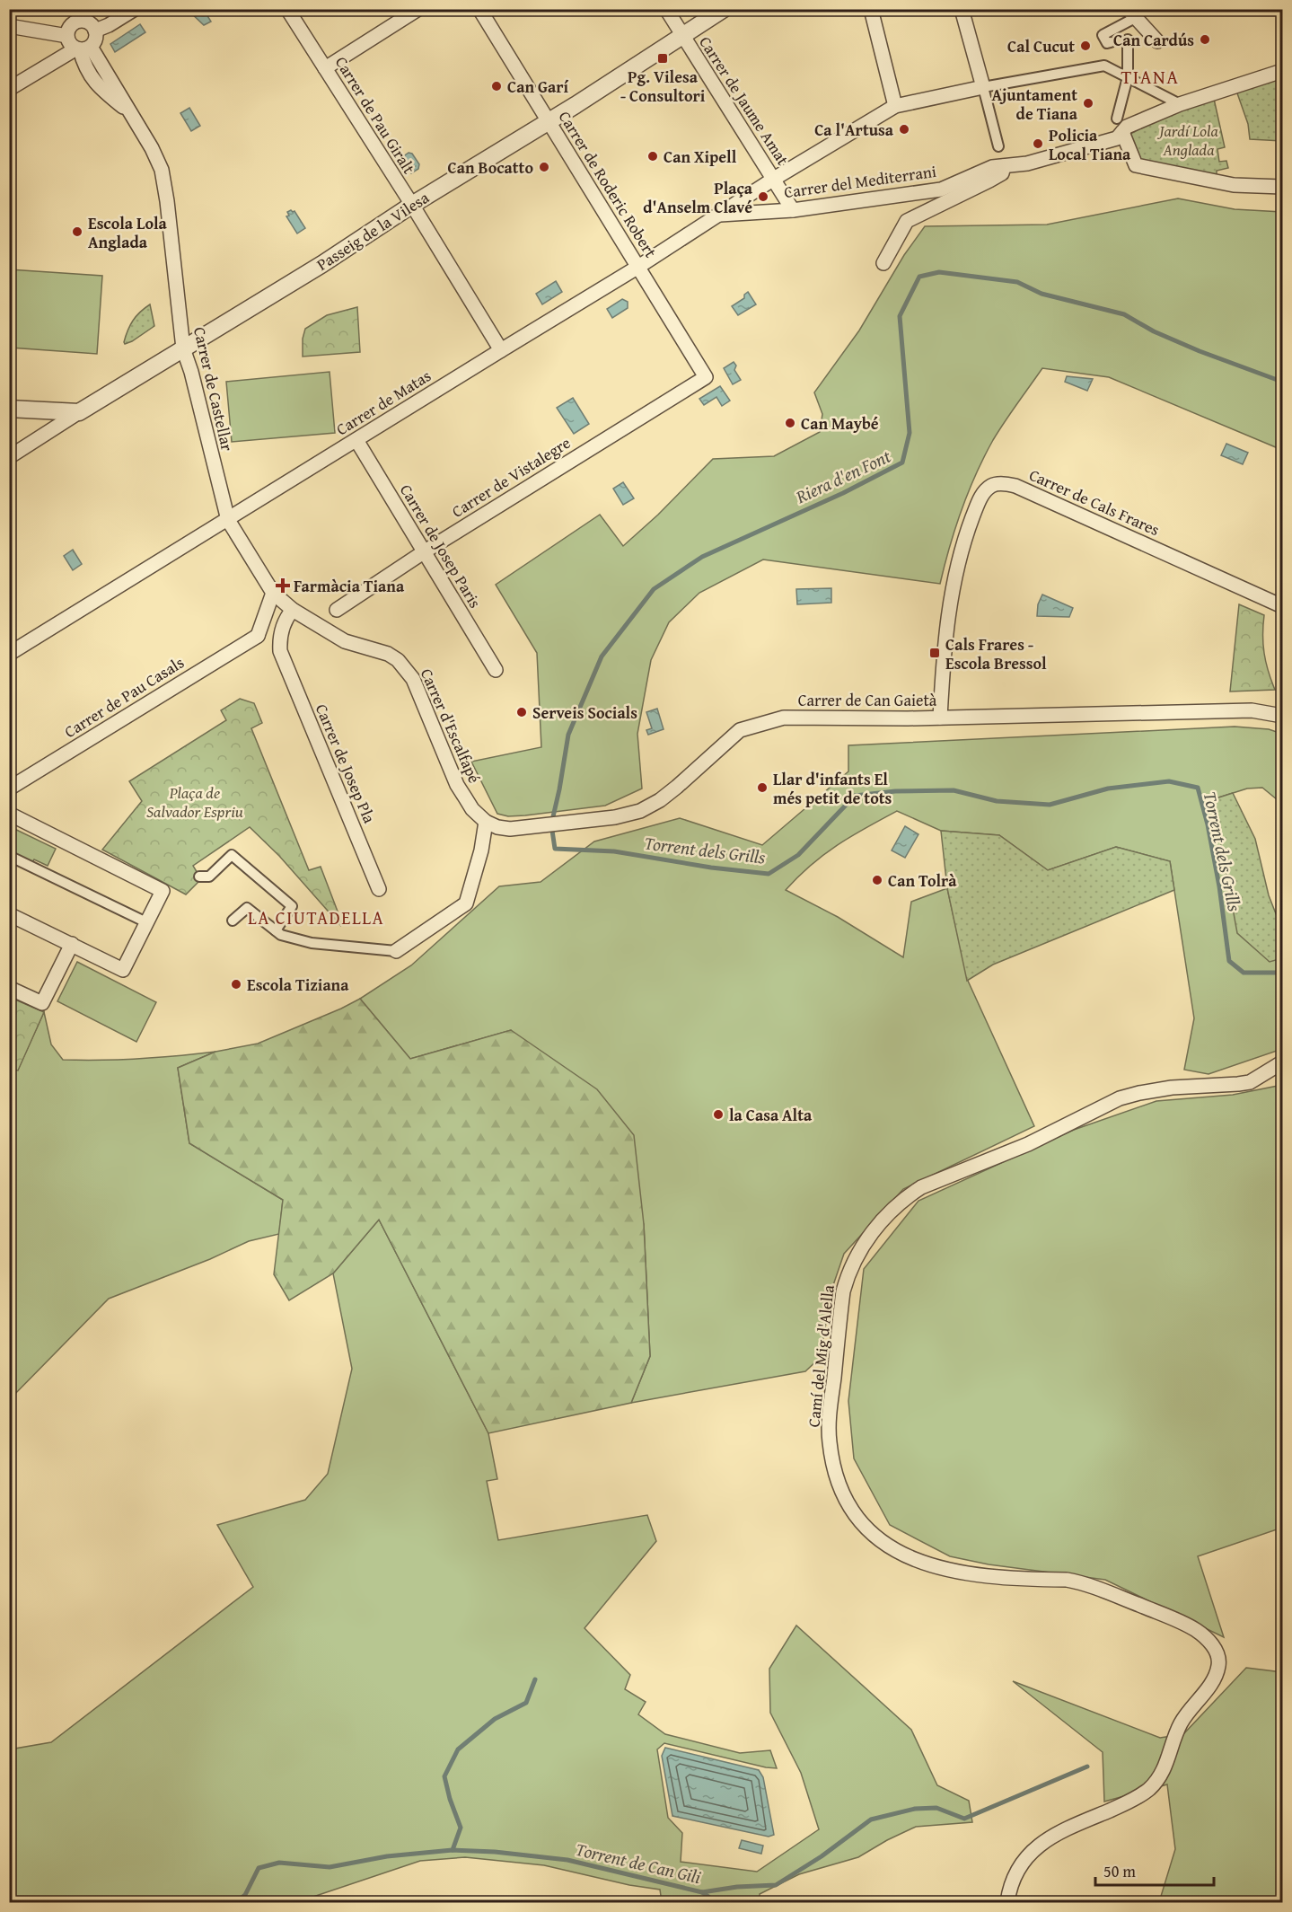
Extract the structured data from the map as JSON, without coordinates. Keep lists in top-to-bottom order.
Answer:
{
  "streets": {
    "street": [
      "Carrer de Jaume Amat",
      "Carrer de Pau Giralt",
      "Carrer del Mediterrani",
      "Carrer de Roderic Robert",
      "Passeig de la Vilesa",
      "Carrer de Castellar",
      "Carrer de Matas",
      "Carrer de Vistalegre",
      "Carrer de Cals Frares",
      "Carrer de Josep Paris",
      "Carrer de Pau Casals",
      "Carrer de Can Gaietà",
      "Carrer d'Escalfapé",
      "Carrer de Josep Pla",
      "Camí del Mig d'Alella"
    ]
  },
  "crossings": [
    ["Carrer de Jaume Amat", "Carrer del Mediterrani"],
    ["Carrer de Jaume Amat", "Passeig de la Vilesa"],
    ["Carrer de Jaume Amat", "Carrer de Matas"],
    ["Carrer de Pau Giralt", "Passeig de la Vilesa"],
    ["Carrer de Pau Giralt", "Carrer de Matas"],
    ["Carrer del Mediterrani", "Carrer de Matas"],
    ["Carrer de Roderic Robert", "Passeig de la Vilesa"],
    ["Carrer de Roderic Robert", "Carrer de Matas"],
    ["Carrer de Roderic Robert", "Carrer de Vistalegre"],
    ["Passeig de la Vilesa", "Carrer de Castellar"],
    ["Carrer de Castellar", "Carrer de Matas"],
    ["Carrer de Castellar", "Carrer d'Escalfapé"],
    ["Carrer de Matas", "Carrer de Josep Paris"],
    ["Carrer de Matas", "Carrer d'Escalfapé"],
    ["Carrer de Vistalegre", "Carrer de Josep Paris"],
    ["Carrer de Cals Frares", "Carrer de Can Gaietà"],
    ["Carrer de Can Gaietà", "Carrer d'Escalfapé"]
  ],
  "districts": ["TIANA", "LA CIUTADELLA"],
  "water": ["Riera d'en Font", "Torrent dels Grills", "Torrent de Can Gili"],
  "parks": ["Jardí Lola Anglada", "Plaça de Salvador Espriu"],
  "places": {
    "other": [
      "Can Cardús",
      "Cal Cucut",
      "Can Garí",
      "Ajuntament de Tiana",
      "Ca l'Artusa",
      "Policia Local Tiana",
      "Can Xipell",
      "Can Bocatto",
      "Plaça d'Anselm Clavé",
      "Escola Lola Anglada",
      "Can Maybé",
      "Serveis Socials",
      "Llar d'infants El més petit de tots",
      "Can Tolrà",
      "Escola Tiziana",
      "la Casa Alta"
    ],
    "transit": ["Pg. Vilesa - Consultori", "Cals Frares - Escola Bressol"],
    "health": ["Farmàcia Tiana"]
  },
  "scale_bar": "50 m"
}
